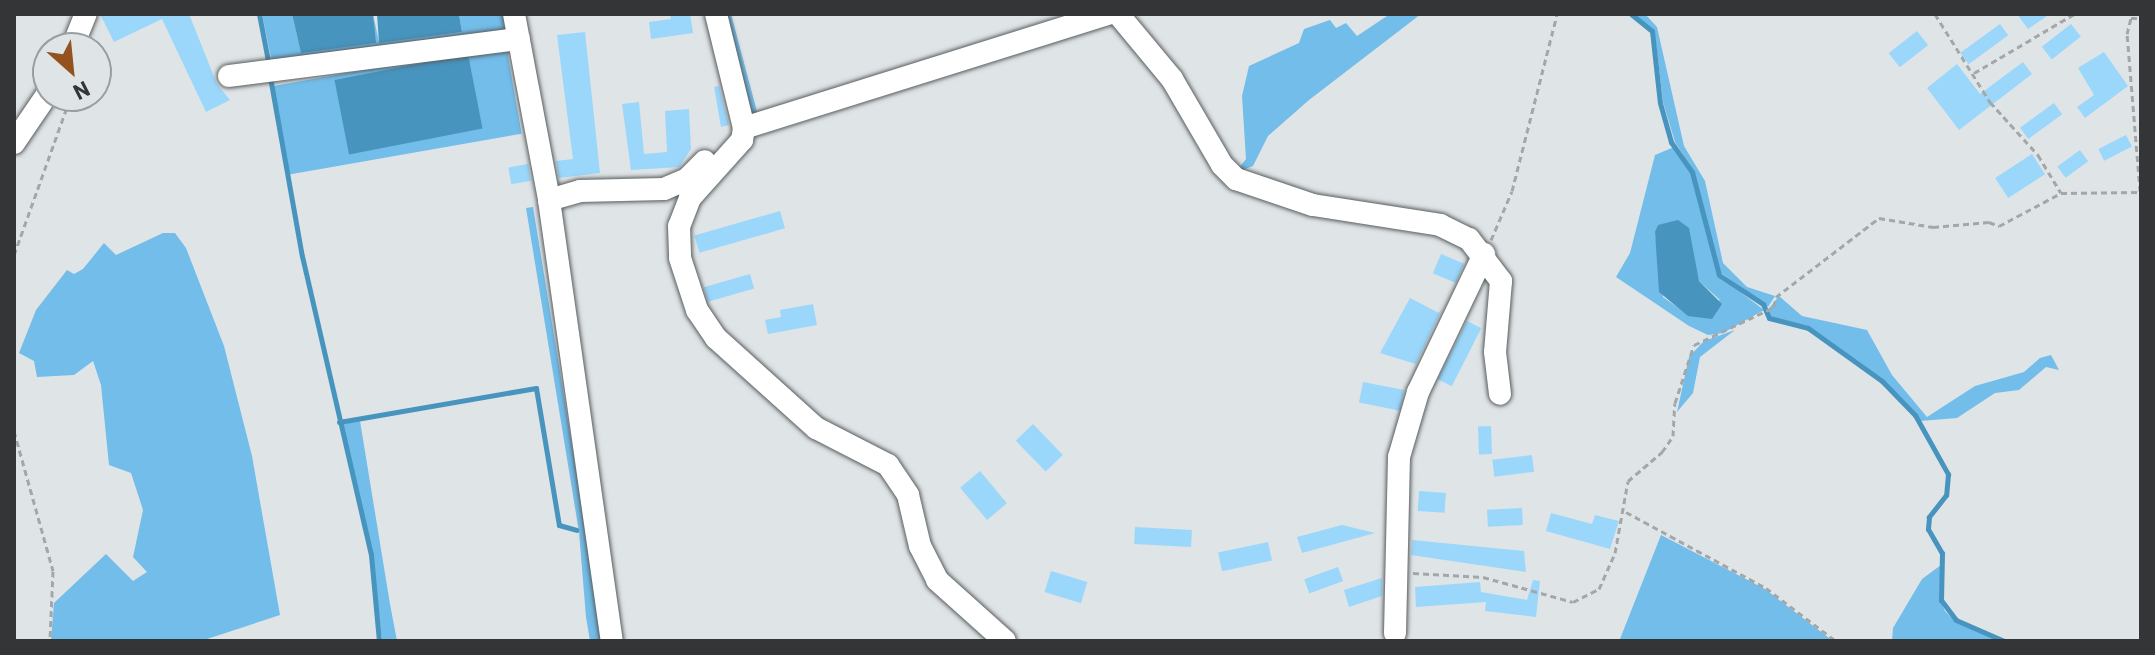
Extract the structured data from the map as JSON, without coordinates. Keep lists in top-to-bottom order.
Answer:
{
  "north": "bottom right"
}
